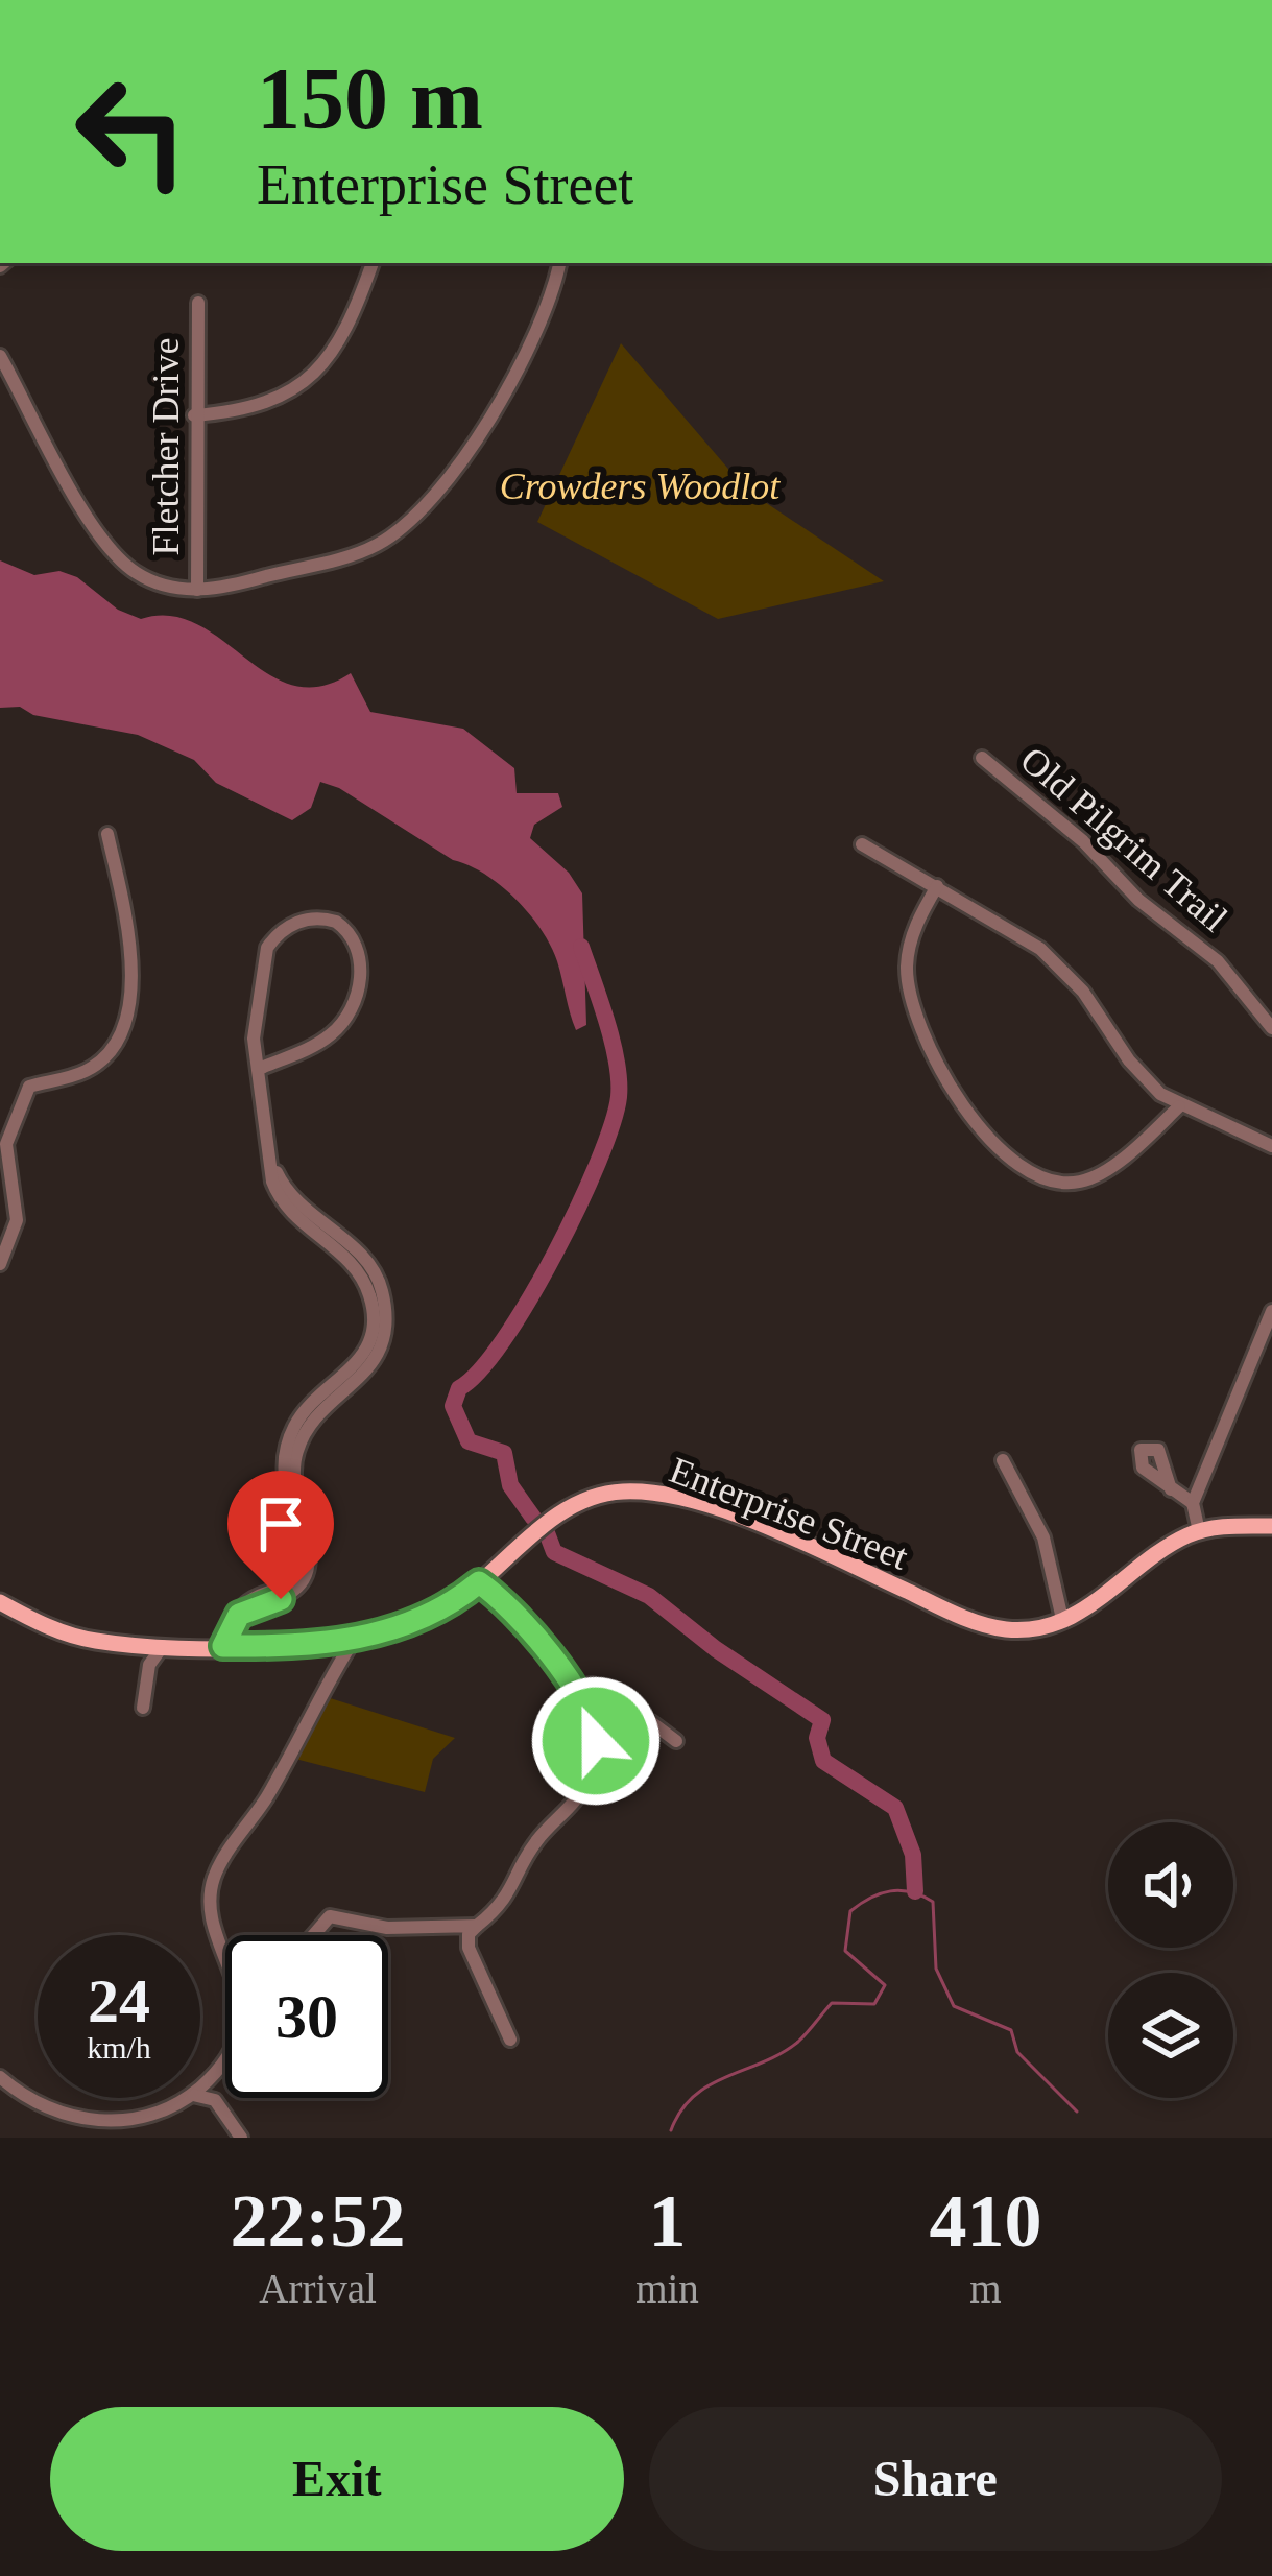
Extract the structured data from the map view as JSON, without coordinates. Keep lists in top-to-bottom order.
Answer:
{
  "streets": {
    "main road": ["Enterprise Street"],
    "street": ["Fletcher Drive", "Old Pilgrim Trail"]
  },
  "parks": ["Crowders Woodlot"],
  "page": {
    "turn": ["150 m", "Enterprise Street"],
    "speed": "24 km/h",
    "limit": "30",
    "eta": [
      "22:52",
      "Arrival",
      "1",
      "min",
      "410",
      "m"
    ],
    "buttons": ["Exit", "Share"]
  }
}
